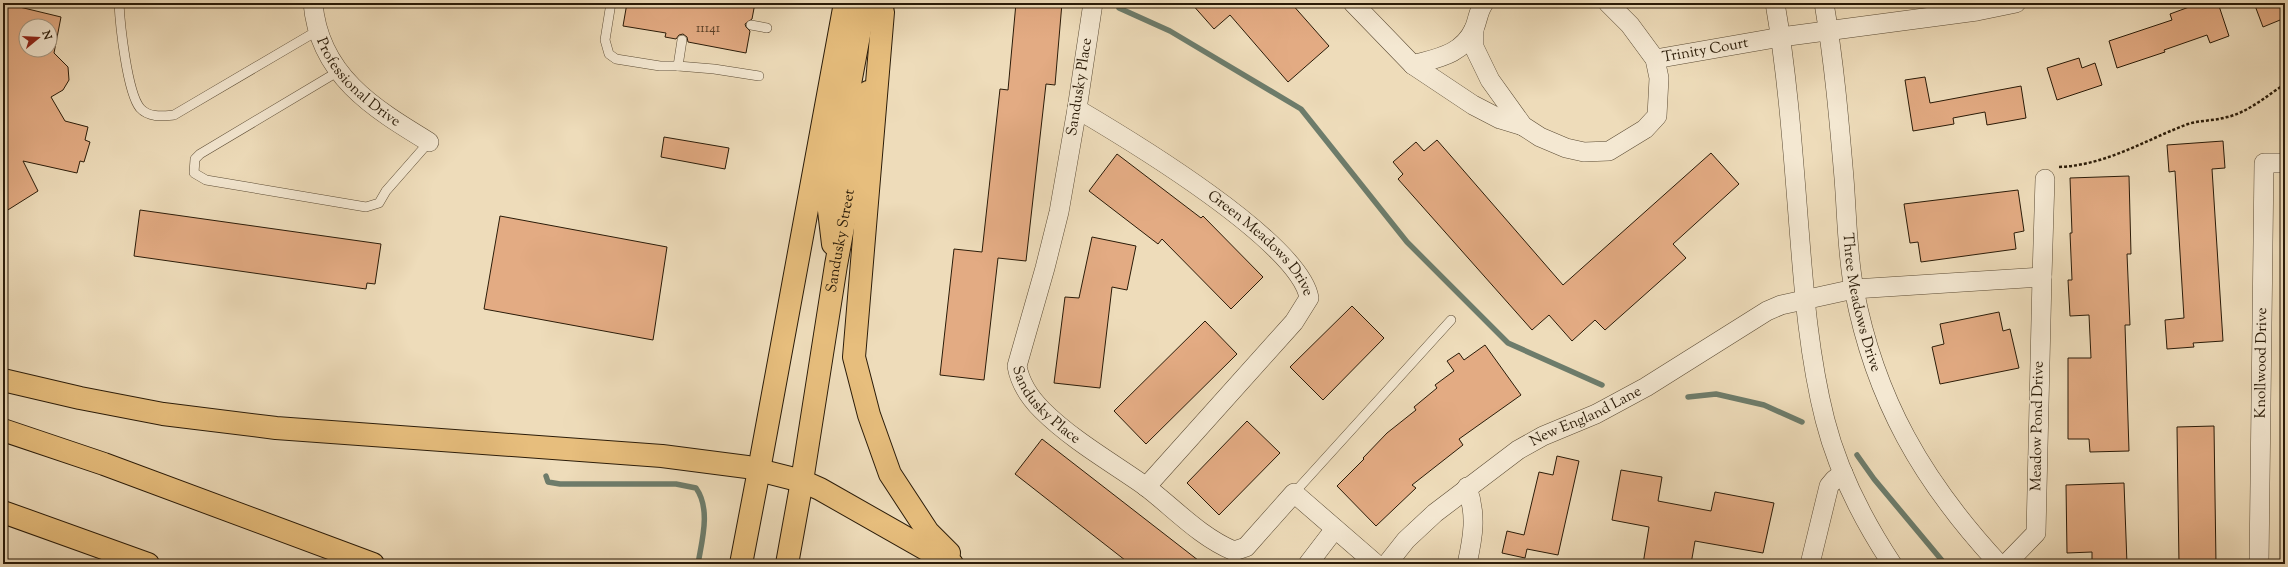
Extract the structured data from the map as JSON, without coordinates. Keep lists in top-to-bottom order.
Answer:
{
  "streets": {
    "main road": ["Sandusky Street"],
    "street": [
      "Trinity Court",
      "Professional Drive",
      "Sandusky Place",
      "Green Meadows Drive",
      "Three Meadows Drive",
      "Knollwood Drive",
      "New England Lane",
      "Meadow Pond Drive"
    ]
  },
  "crossings": [
    ["Trinity Court", "Three Meadows Drive"],
    ["Sandusky Place", "Green Meadows Drive"]
  ],
  "house_numbers": ["11141"],
  "north": "right"
}
